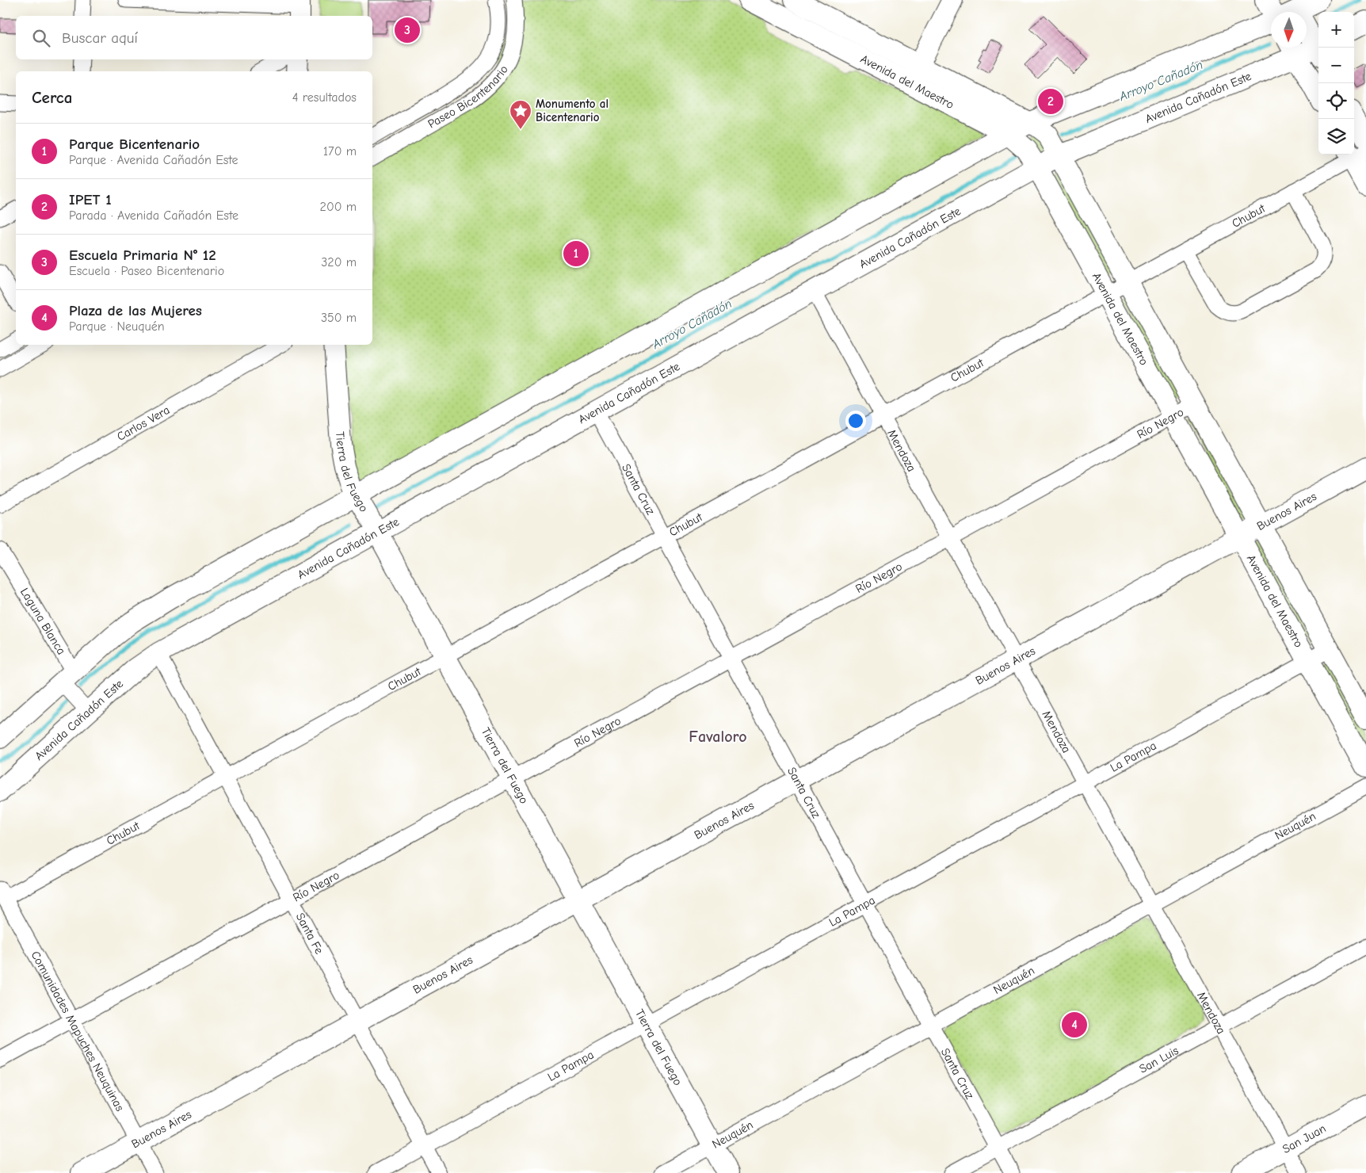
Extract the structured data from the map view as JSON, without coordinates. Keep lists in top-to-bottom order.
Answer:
{
  "streets": {
    "street": [
      "Avenida del Maestro",
      "Paseo Bicentenario",
      "Avenida Cañadón Este",
      "Chubut",
      "Río Negro",
      "Carlos Vera",
      "Mendoza",
      "Tierra del Fuego",
      "Santa Cruz",
      "Buenos Aires",
      "Laguna Blanca",
      "La Pampa",
      "Neuquén",
      "Santa Fe",
      "Comunidades Mapuches Neuquinas",
      "San Luis",
      "San Juan"
    ]
  },
  "crossings": [
    ["Avenida del Maestro", "Avenida Cañadón Este"],
    ["Avenida del Maestro", "Chubut"],
    ["Avenida del Maestro", "Río Negro"],
    ["Avenida del Maestro", "Buenos Aires"],
    ["Avenida del Maestro", "La Pampa"],
    ["Avenida Cañadón Este", "Mendoza"],
    ["Avenida Cañadón Este", "Tierra del Fuego"],
    ["Avenida Cañadón Este", "Santa Cruz"],
    ["Avenida Cañadón Este", "Laguna Blanca"],
    ["Avenida Cañadón Este", "Santa Fe"],
    ["Chubut", "Mendoza"],
    ["Chubut", "Tierra del Fuego"],
    ["Chubut", "Santa Cruz"],
    ["Chubut", "Santa Fe"],
    ["Chubut", "Comunidades Mapuches Neuquinas"],
    ["Río Negro", "Mendoza"],
    ["Río Negro", "Tierra del Fuego"],
    ["Río Negro", "Santa Cruz"],
    ["Río Negro", "Santa Fe"],
    ["Río Negro", "Comunidades Mapuches Neuquinas"],
    ["Mendoza", "Buenos Aires"],
    ["Mendoza", "La Pampa"],
    ["Mendoza", "Neuquén"],
    ["Mendoza", "San Luis"],
    ["Mendoza", "San Juan"],
    ["Tierra del Fuego", "Buenos Aires"],
    ["Tierra del Fuego", "La Pampa"],
    ["Tierra del Fuego", "Neuquén"],
    ["Santa Cruz", "Buenos Aires"],
    ["Santa Cruz", "La Pampa"],
    ["Santa Cruz", "Neuquén"],
    ["Santa Cruz", "San Luis"],
    ["Buenos Aires", "Santa Fe"],
    ["Buenos Aires", "Comunidades Mapuches Neuquinas"],
    ["La Pampa", "Santa Fe"]
  ],
  "districts": ["Favaloro"],
  "water": ["Arroyo Cañadón"],
  "places": {
    "place": ["Monumento al Bicentenario"]
  },
  "north": "bottom",
  "page": {
    "map_buttons": ["+", "−"],
    "pins": [
      "3",
      "2",
      "1",
      "4"
    ],
    "search": "Buscar aquí",
    "heading": ["Cerca", "4 resultados"],
    "list": [
      {
        "mark": "1",
        "name": "Parque Bicentenario",
        "note": "Parque · Avenida Cañadón Este",
        "value": "170 m"
      },
      {
        "mark": "2",
        "name": "IPET 1",
        "note": "Parada · Avenida Cañadón Este",
        "value": "200 m"
      },
      {
        "mark": "3",
        "name": "Escuela Primaria N° 12",
        "note": "Escuela · Paseo Bicentenario",
        "value": "320 m"
      },
      {
        "mark": "4",
        "name": "Plaza de las Mujeres",
        "note": "Parque · Neuquén",
        "value": "350 m"
      }
    ]
  }
}
